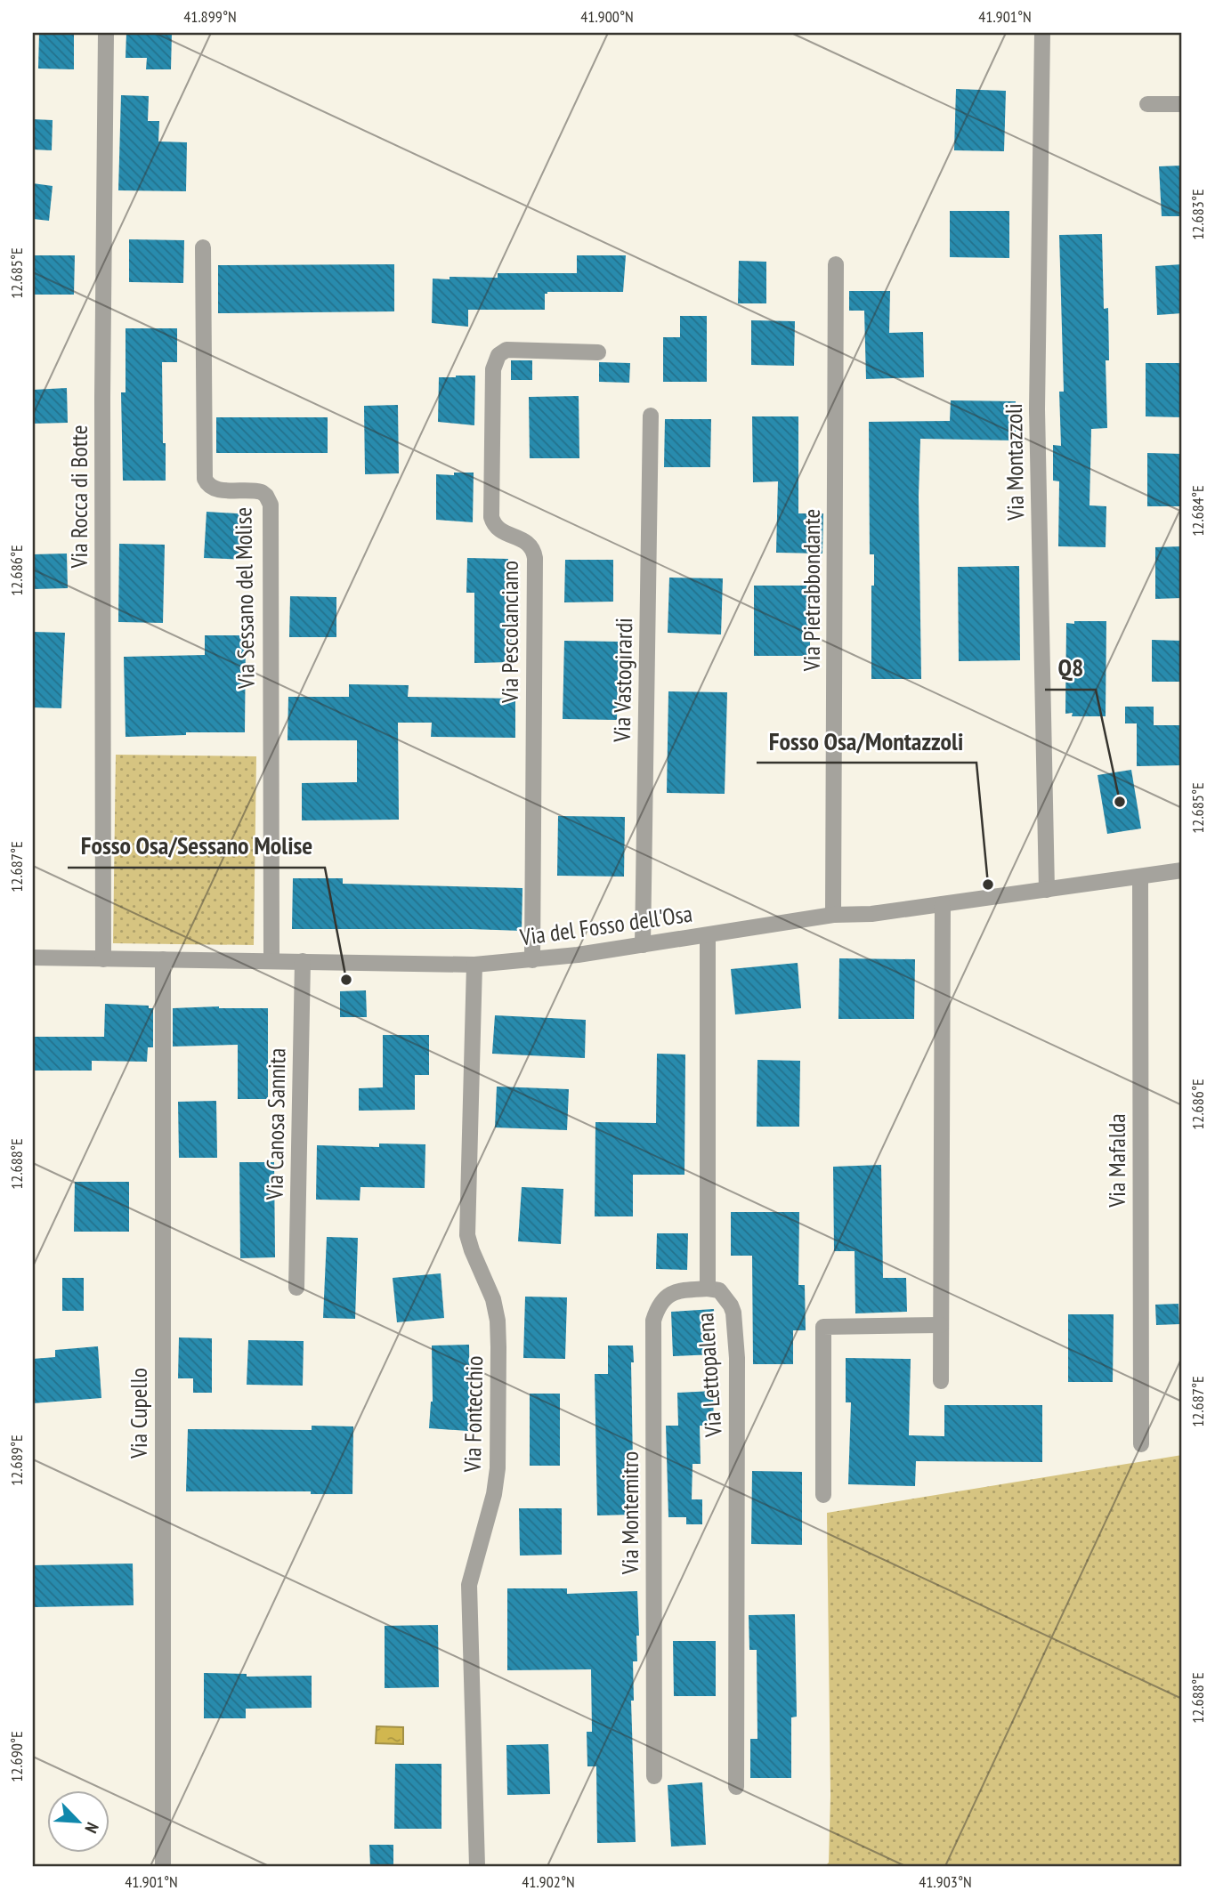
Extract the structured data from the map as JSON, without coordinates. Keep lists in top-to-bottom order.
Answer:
{
  "streets": {
    "street": [
      "Via Montazzoli",
      "Via Rocca di Botte",
      "Via Pietrabbondante",
      "Via Sessano del Molise",
      "Via Pescolanciano",
      "Via Vastogirardi",
      "Via del Fosso dell'Osa",
      "Via Canosa Sannita",
      "Via Mafalda",
      "Via Lettopalena",
      "Via Cupello",
      "Via Fontecchio",
      "Via Montemitro"
    ]
  },
  "crossings": [
    ["Via Montazzoli", "Via del Fosso dell'Osa"],
    ["Via Rocca di Botte", "Via del Fosso dell'Osa"],
    ["Via Pietrabbondante", "Via del Fosso dell'Osa"],
    ["Via Sessano del Molise", "Via del Fosso dell'Osa"],
    ["Via Pescolanciano", "Via del Fosso dell'Osa"],
    ["Via Vastogirardi", "Via del Fosso dell'Osa"],
    ["Via del Fosso dell'Osa", "Via Canosa Sannita"],
    ["Via del Fosso dell'Osa", "Via Mafalda"],
    ["Via del Fosso dell'Osa", "Via Lettopalena"],
    ["Via del Fosso dell'Osa", "Via Cupello"],
    ["Via del Fosso dell'Osa", "Via Fontecchio"],
    ["Via Lettopalena", "Via Montemitro"]
  ],
  "places": ["Q8", "Fosso Osa/Montazzoli", "Fosso Osa/Sessano Molise"],
  "north": "bottom right",
  "coordinates": [
    "41.899°N",
    "41.900°N",
    "41.901°N",
    "12.683°E",
    "12.685°E",
    "12.684°E",
    "12.686°E",
    "12.687°E",
    "12.688°E",
    "12.689°E",
    "12.690°E",
    "41.902°N",
    "41.903°N"
  ]
}
